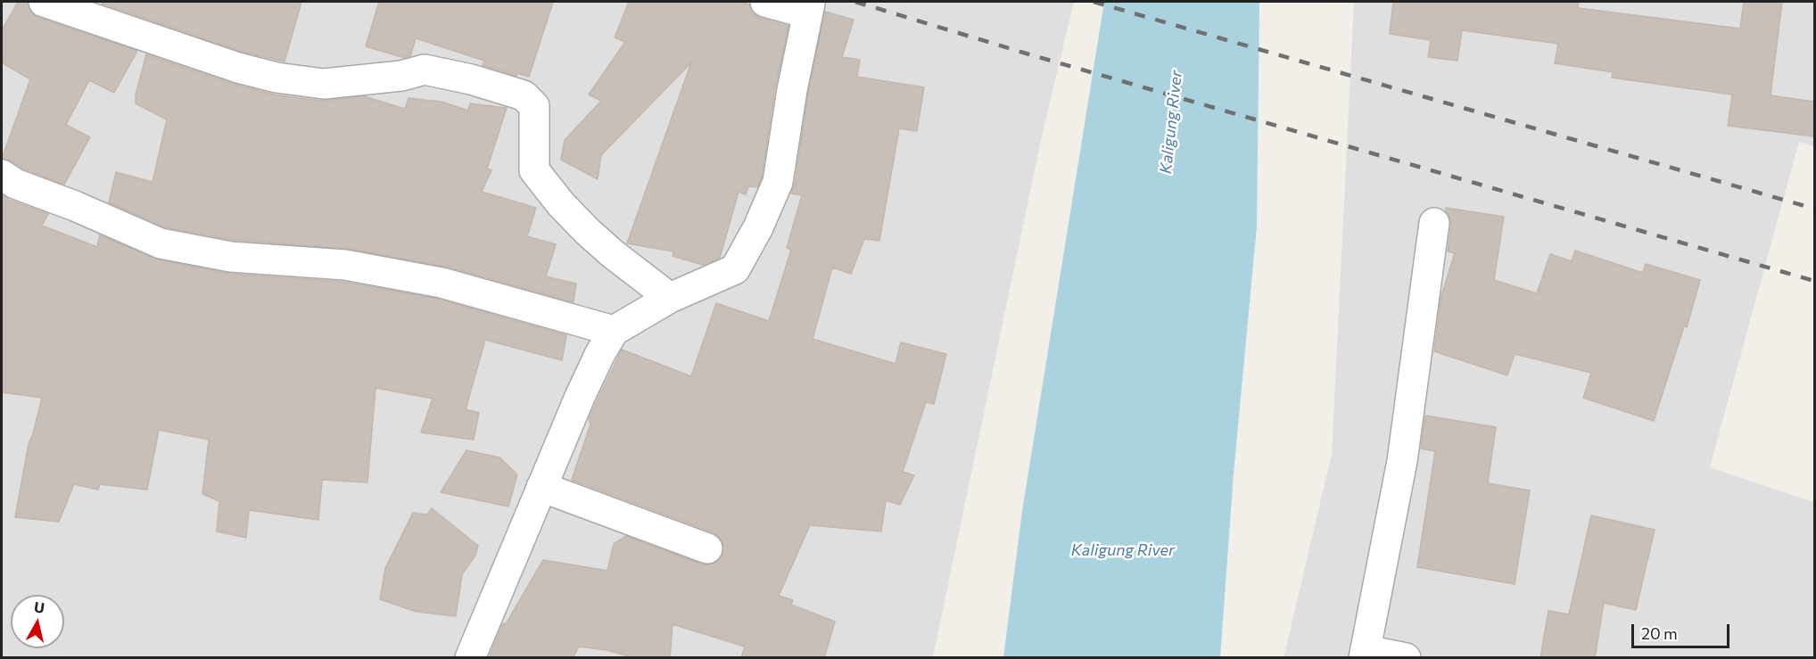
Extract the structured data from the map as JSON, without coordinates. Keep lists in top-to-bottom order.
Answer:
{
  "water": ["Kaligung River"],
  "scale_bar": "20 m",
  "north": "top"
}
